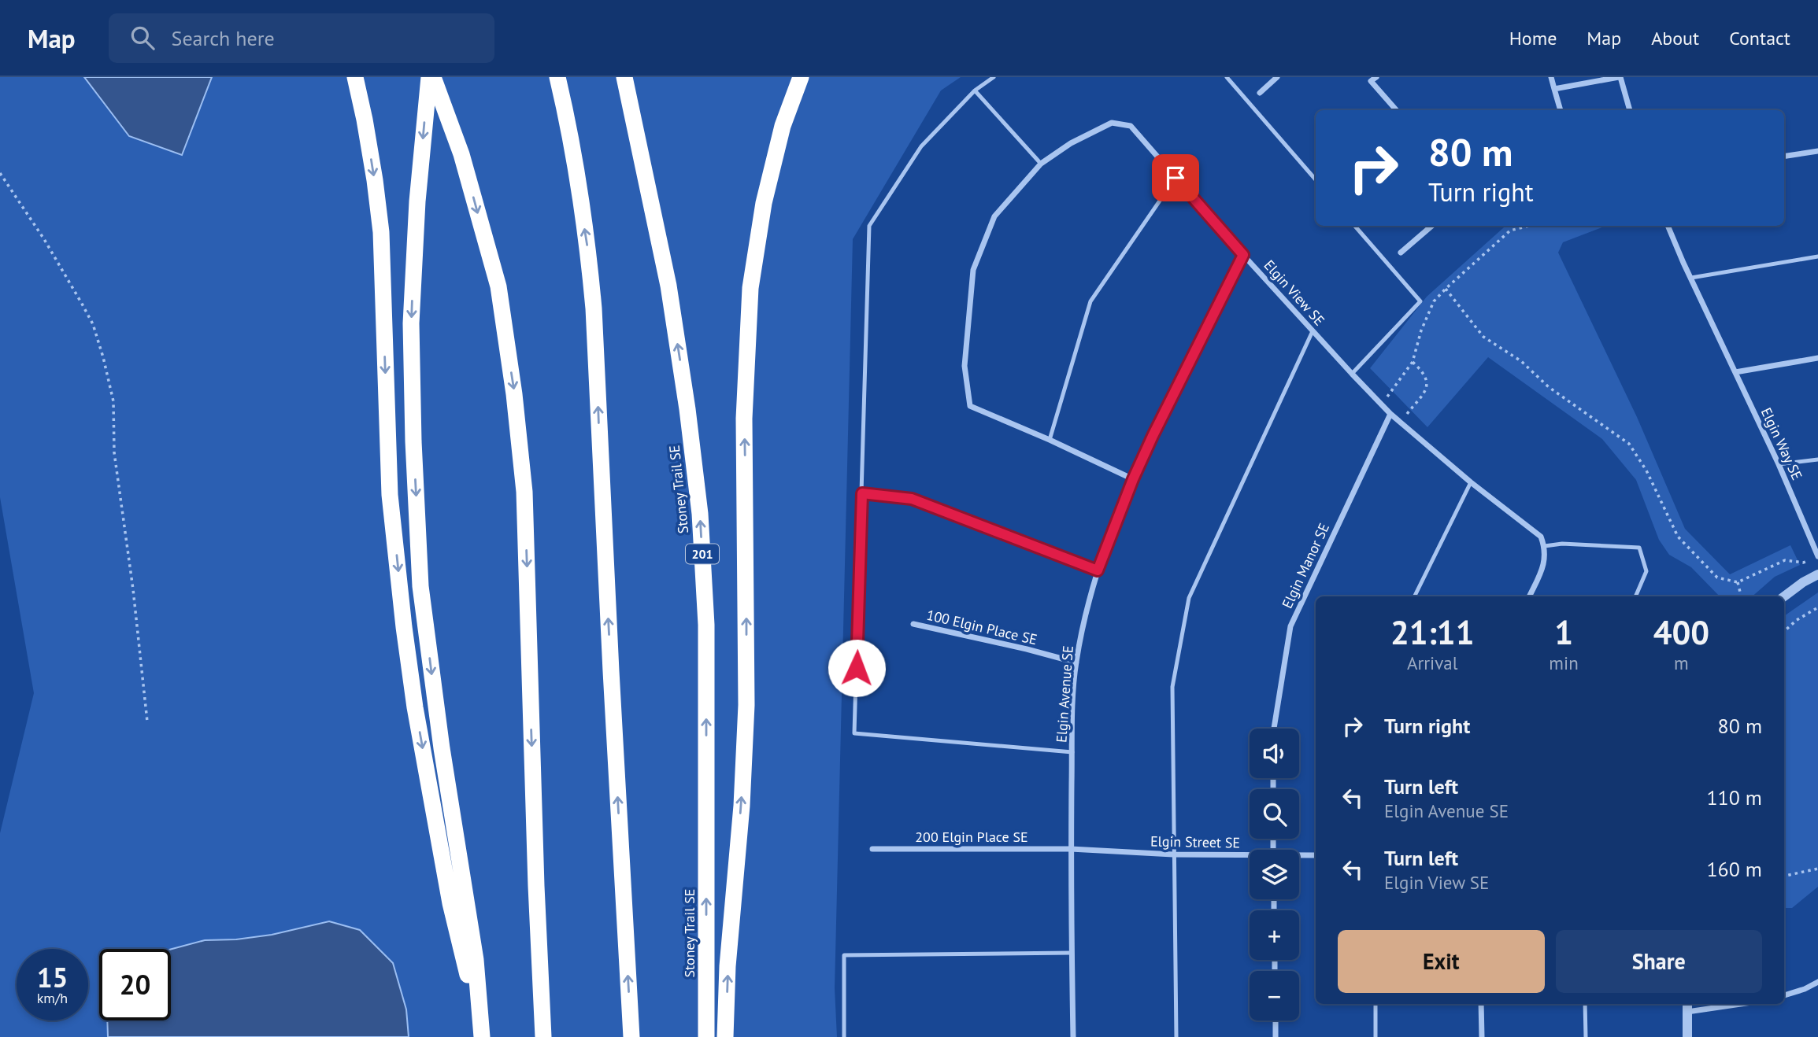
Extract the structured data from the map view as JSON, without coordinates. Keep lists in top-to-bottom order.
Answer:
{
  "streets": {
    "highway": ["Stoney Trail SE", "201"],
    "street": [
      "Elgin View SE",
      "Elgin Way SE",
      "Elgin Manor SE",
      "100 Elgin Place SE",
      "Elgin Avenue SE",
      "200 Elgin Place SE",
      "Elgin Street SE"
    ]
  },
  "crossings": [
    ["Elgin View SE", "Elgin Manor SE"],
    ["Elgin View SE", "Elgin Avenue SE"],
    ["100 Elgin Place SE", "Elgin Avenue SE"],
    ["Elgin Avenue SE", "200 Elgin Place SE"],
    ["Elgin Avenue SE", "Elgin Street SE"],
    ["200 Elgin Place SE", "Elgin Street SE"]
  ],
  "page": {
    "header": "Map",
    "search": "Search here",
    "nav": [
      "Home",
      "Map",
      "About",
      "Contact"
    ],
    "turn": ["80 m", "Turn right"],
    "eta": [
      "21:11",
      "Arrival",
      "1",
      "min",
      "400",
      "m"
    ],
    "list": [
      {
        "name": "Turn right",
        "value": "80 m"
      },
      {
        "name": "Turn left",
        "note": "Elgin Avenue SE",
        "value": "110 m"
      },
      {
        "name": "Turn left",
        "note": "Elgin View SE",
        "value": "160 m"
      }
    ],
    "map_buttons": ["+", "−"],
    "buttons": ["Exit", "Share"],
    "speed": "15 km/h",
    "limit": "20"
  }
}
